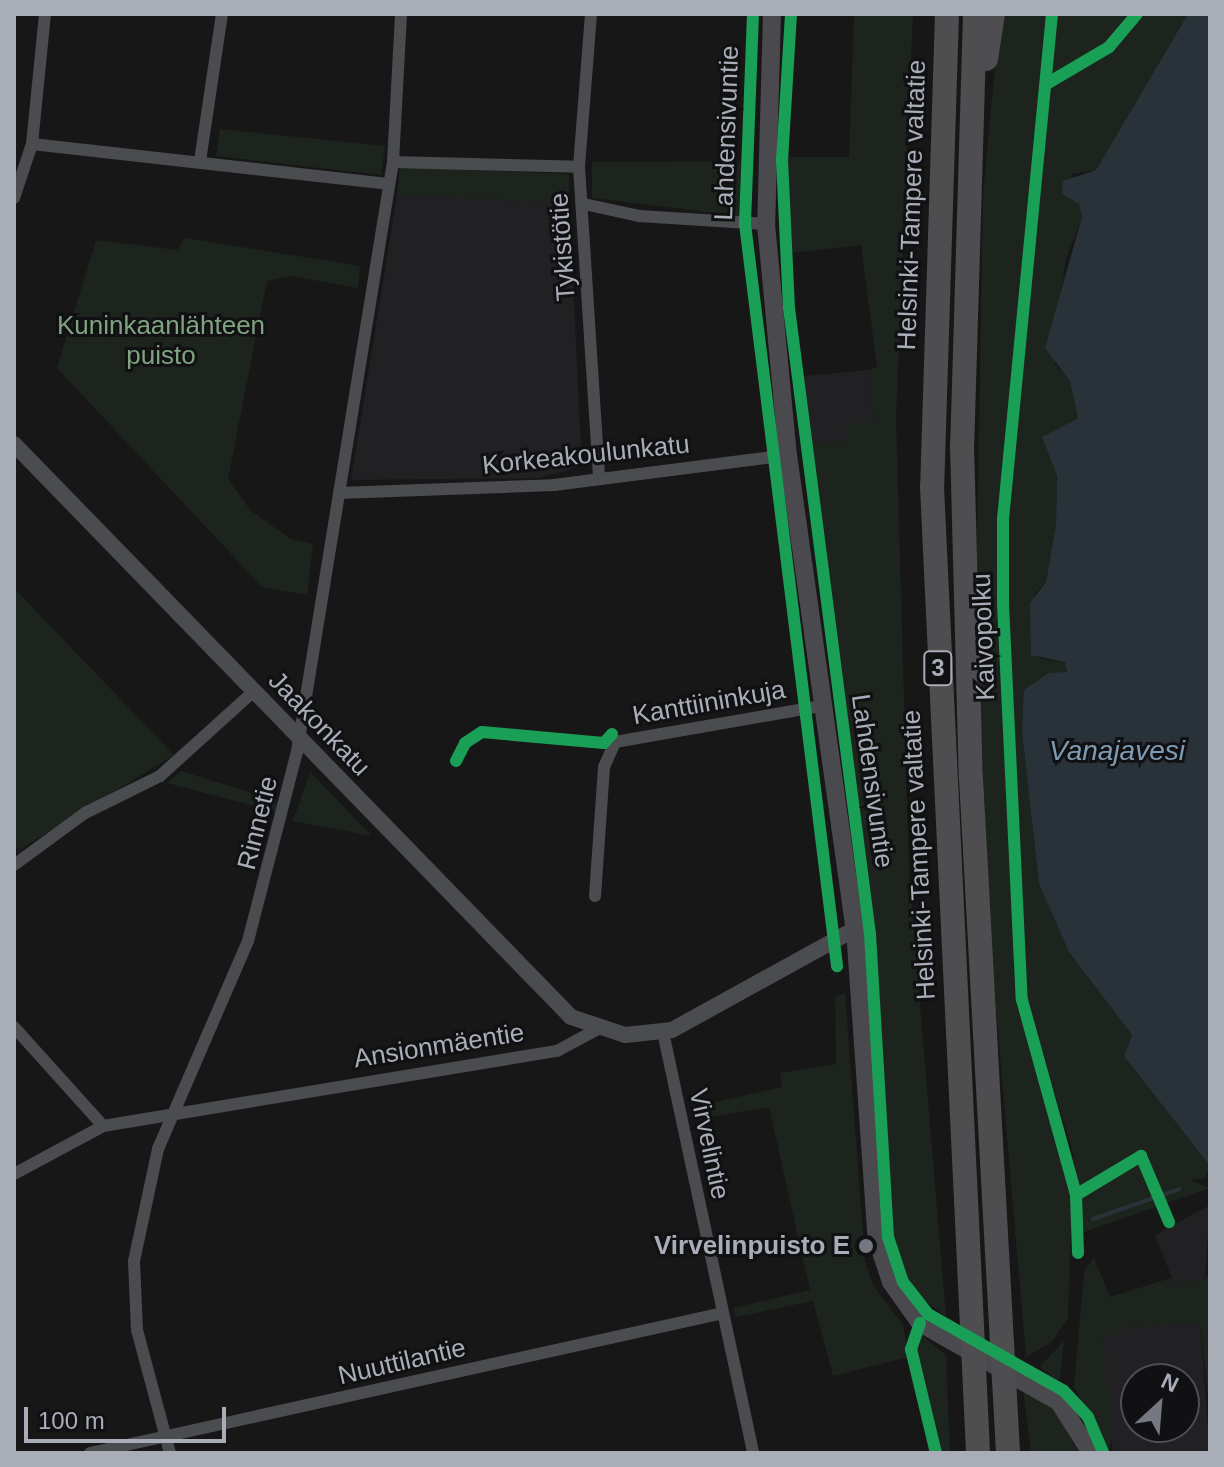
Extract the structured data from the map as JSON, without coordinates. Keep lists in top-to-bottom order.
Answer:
{
  "streets": {
    "highway": ["Helsinki-Tampere valtatie", "3"],
    "main road": ["Lahdensivuntie"],
    "street": [
      "Tykistötie",
      "Korkeakoulunkatu",
      "Kanttiininkuja",
      "Jaakonkatu",
      "Rinnetie",
      "Ansionmäentie",
      "Virvelintie",
      "Nuuttilantie"
    ],
    "cycle path": ["Kaivopolku"]
  },
  "crossings": [
    ["Lahdensivuntie", "Korkeakoulunkatu"],
    ["Lahdensivuntie", "Kanttiininkuja"],
    ["Tykistötie", "Korkeakoulunkatu"],
    ["Korkeakoulunkatu", "Rinnetie"],
    ["Jaakonkatu", "Rinnetie"],
    ["Jaakonkatu", "Ansionmäentie"],
    ["Rinnetie", "Ansionmäentie"],
    ["Rinnetie", "Nuuttilantie"],
    ["Virvelintie", "Nuuttilantie"]
  ],
  "water": ["Vanajavesi"],
  "parks": ["Kuninkaanlähteen puisto"],
  "places": ["Virvelinpuisto E"],
  "scale_bar": "100 m",
  "north": "top right"
}
